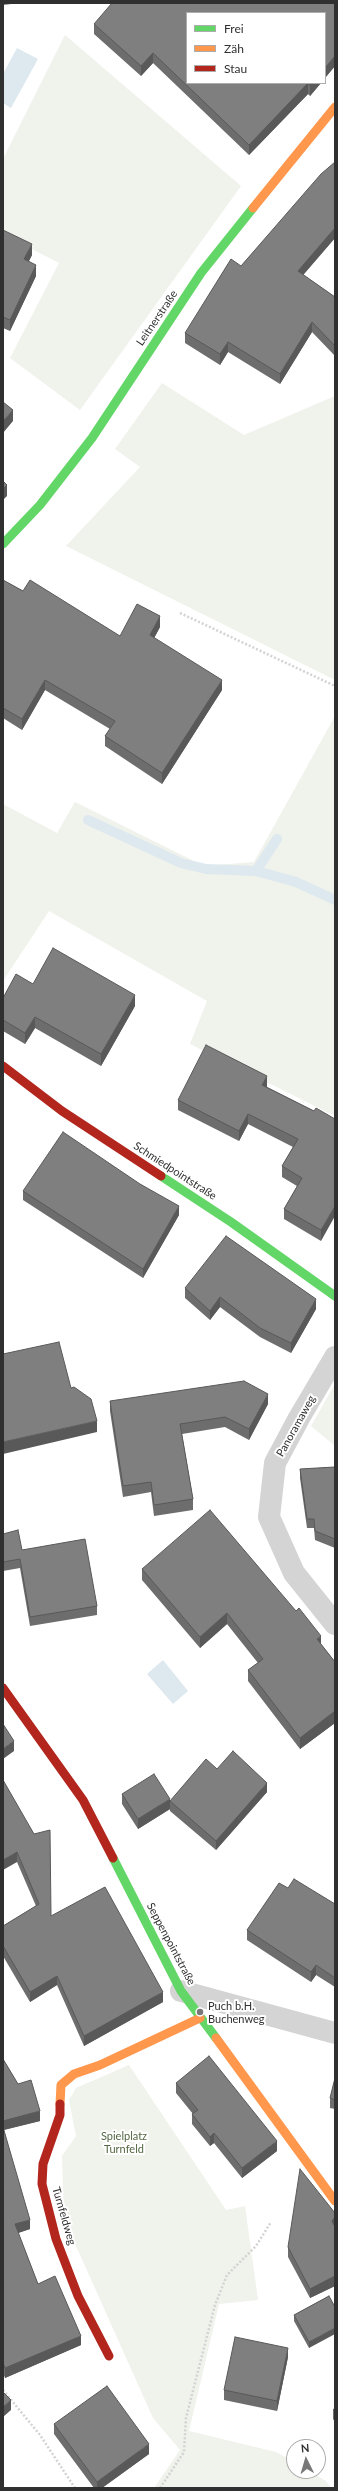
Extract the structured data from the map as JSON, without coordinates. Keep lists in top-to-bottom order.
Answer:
{
  "streets": {
    "street": [
      "Leitnerstraße",
      "Schmiedpointstraße",
      "Panoramaweg",
      "Seppenpointstraße",
      "Turnfeldweg"
    ]
  },
  "crossings": [
    ["Seppenpointstraße", "Turnfeldweg"]
  ],
  "parks": ["Spielplatz Turnfeld"],
  "places": ["Puch b.H. Buchenweg"],
  "legend": ["Frei", "Zäh", "Stau"],
  "north": "top"
}
